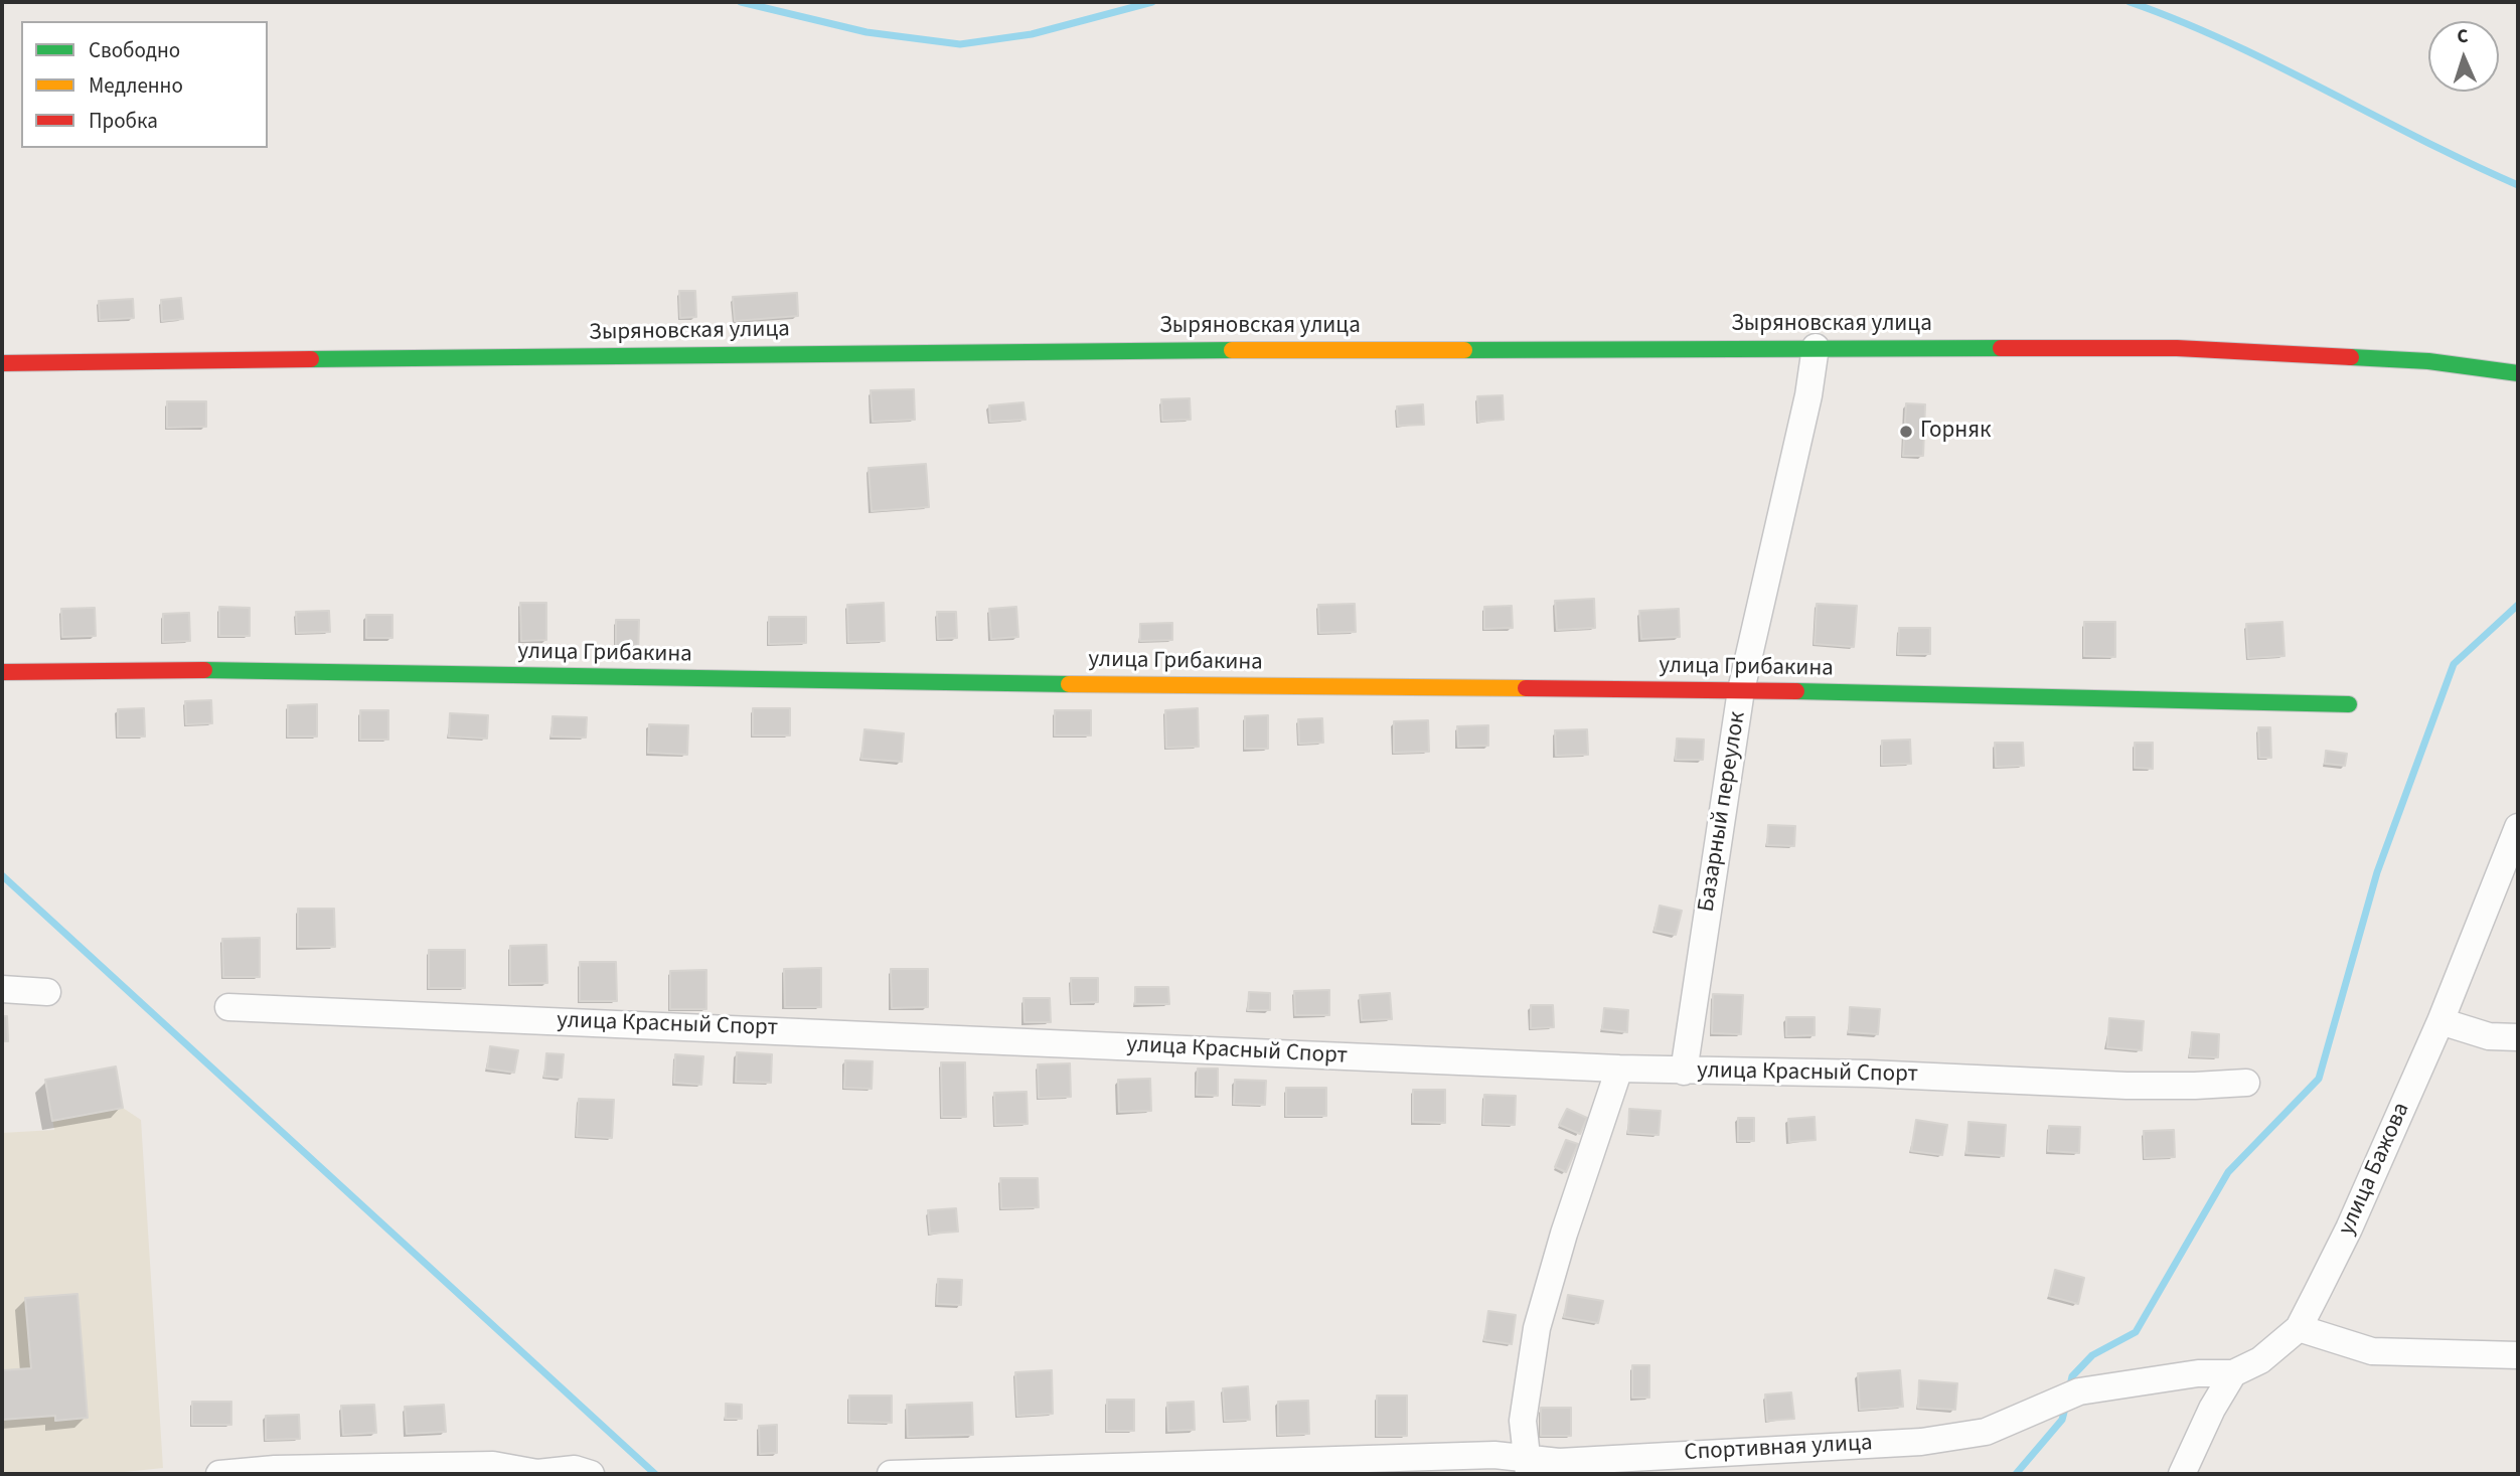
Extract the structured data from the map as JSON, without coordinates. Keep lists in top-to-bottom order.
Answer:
{
  "streets": {
    "street": [
      "Зыряновская улица",
      "улица Грибакина",
      "Базарный переулок",
      "улица Красный Спорт",
      "улица Бажова",
      "Спортивная улица"
    ]
  },
  "crossings": [
    ["Зыряновская улица", "Базарный переулок"],
    ["улица Грибакина", "Базарный переулок"],
    ["Базарный переулок", "улица Красный Спорт"],
    ["улица Бажова", "Спортивная улица"]
  ],
  "places": ["Горняк"],
  "legend": ["Свободно", "Медленно", "Пробка"],
  "north": "top"
}
